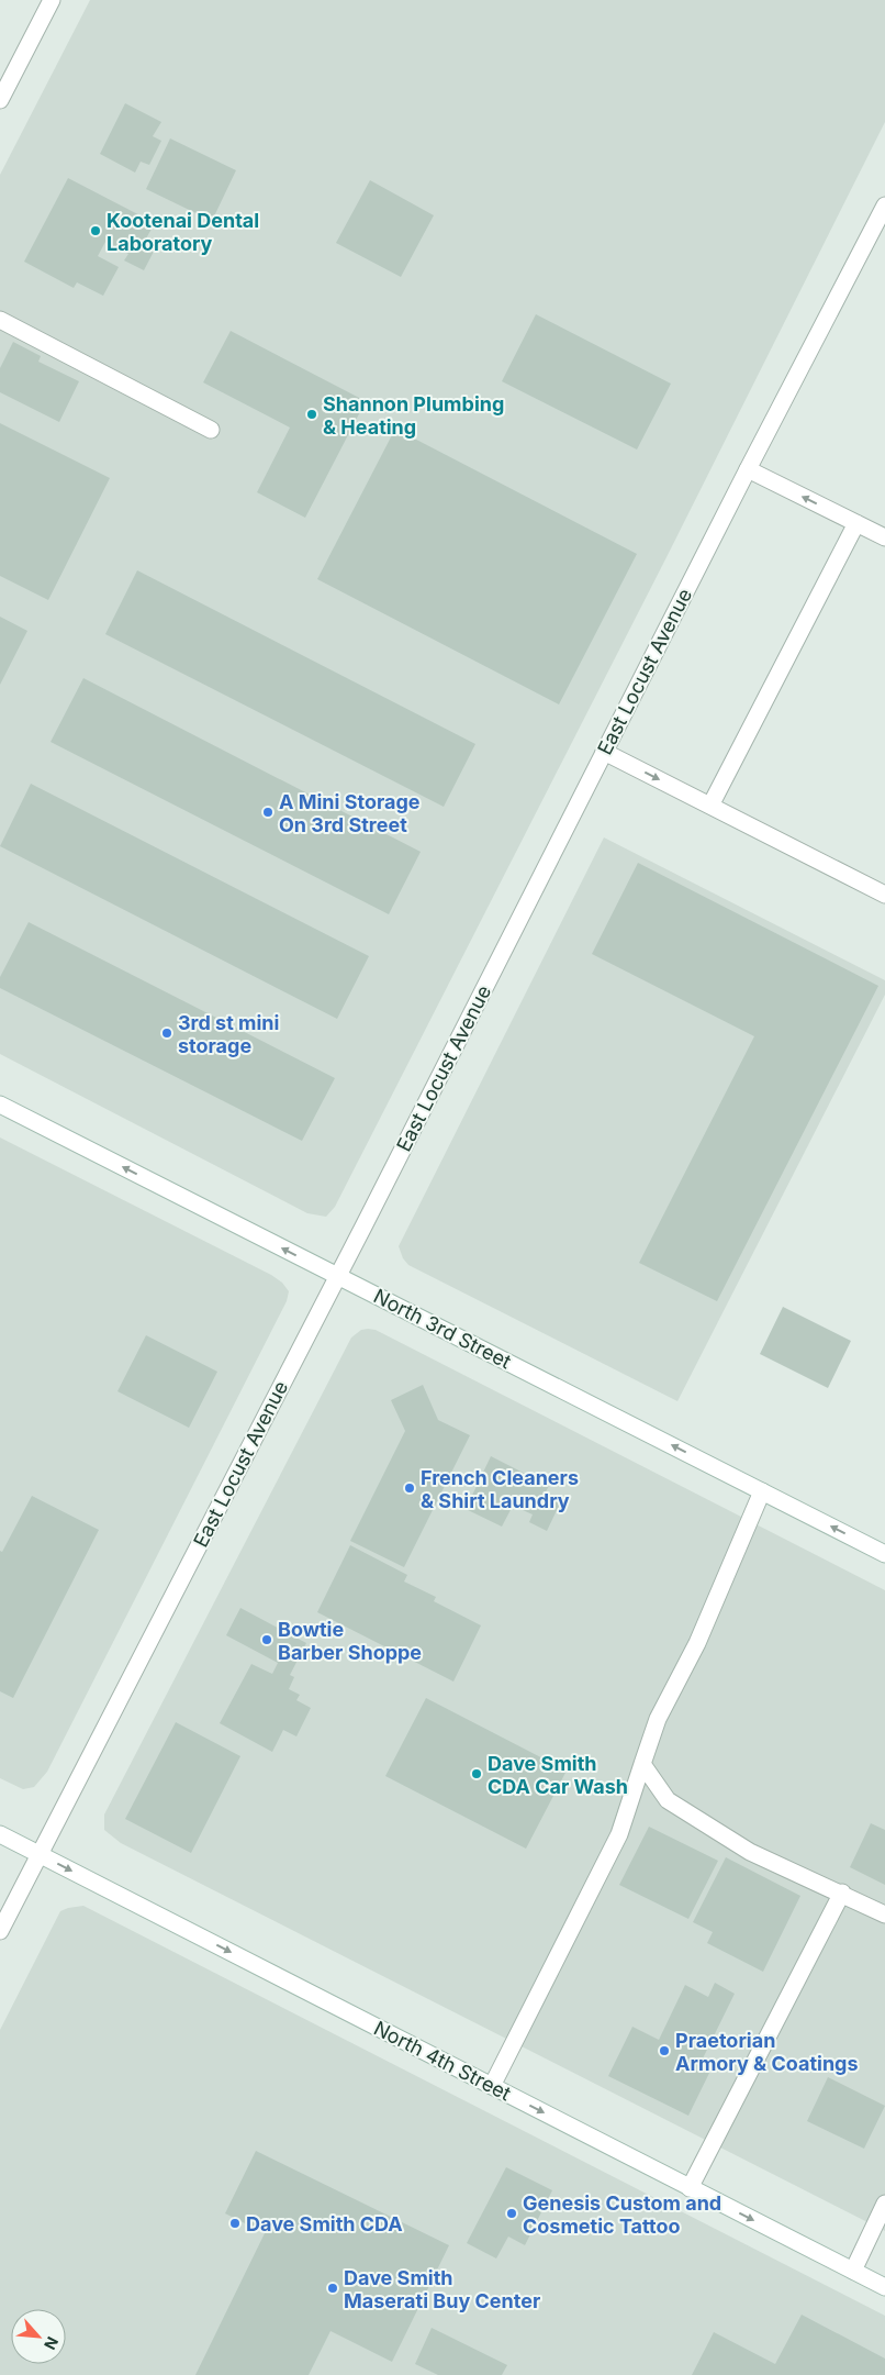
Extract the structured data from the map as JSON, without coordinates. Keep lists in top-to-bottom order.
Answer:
{
  "streets": {
    "street": ["East Locust Avenue", "North 3rd Street", "North 4th Street"]
  },
  "crossings": [
    ["East Locust Avenue", "North 3rd Street"],
    ["East Locust Avenue", "North 4th Street"]
  ],
  "one_way": ["North 3rd Street", "North 4th Street"],
  "places": [
    "Kootenai Dental Laboratory",
    "Shannon Plumbing & Heating",
    "A Mini Storage On 3rd Street",
    "3rd st mini storage",
    "French Cleaners & Shirt Laundry",
    "Bowtie Barber Shoppe",
    "Dave Smith CDA Car Wash",
    "Praetorian Armory & Coatings",
    "Genesis Custom and Cosmetic Tattoo",
    "Dave Smith CDA",
    "Dave Smith Maserati Buy Center"
  ],
  "north": "bottom right"
}
